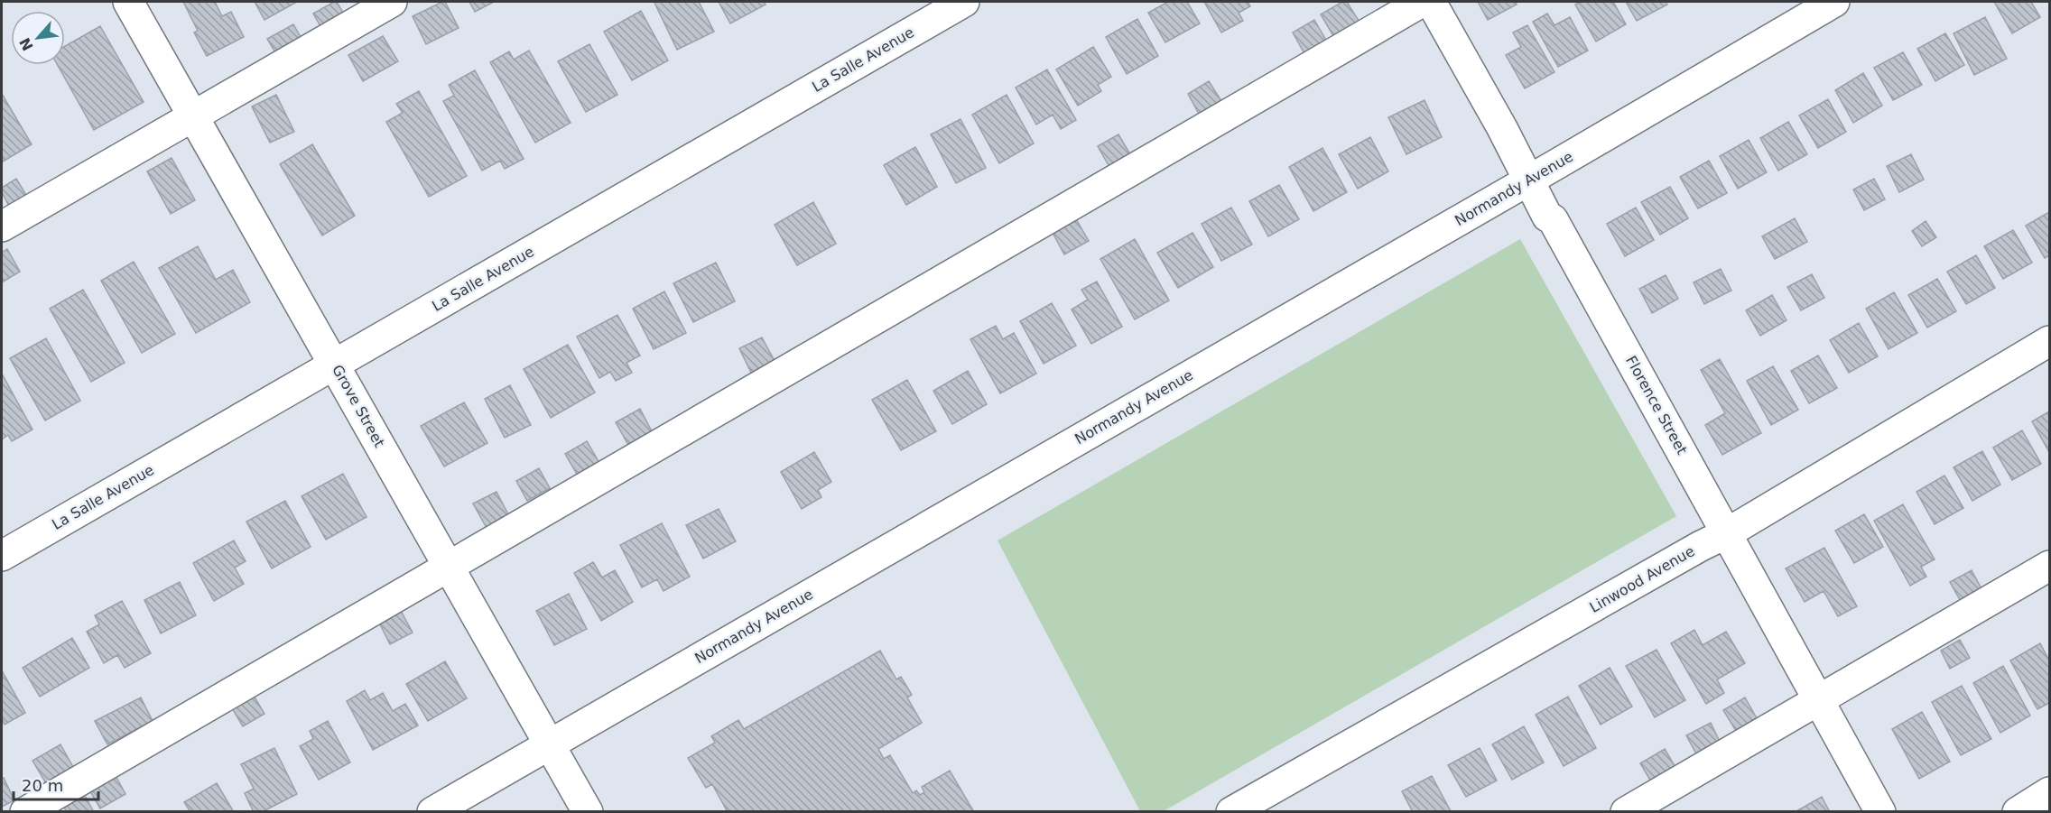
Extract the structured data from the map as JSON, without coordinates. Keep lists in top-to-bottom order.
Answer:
{
  "streets": {
    "street": [
      "La Salle Avenue",
      "Normandy Avenue",
      "Florence Street",
      "Grove Street",
      "Linwood Avenue"
    ]
  },
  "crossings": [
    ["La Salle Avenue", "Grove Street"],
    ["Normandy Avenue", "Florence Street"],
    ["Normandy Avenue", "Grove Street"],
    ["Florence Street", "Linwood Avenue"]
  ],
  "scale_bar": "20 m",
  "north": "bottom left"
}
